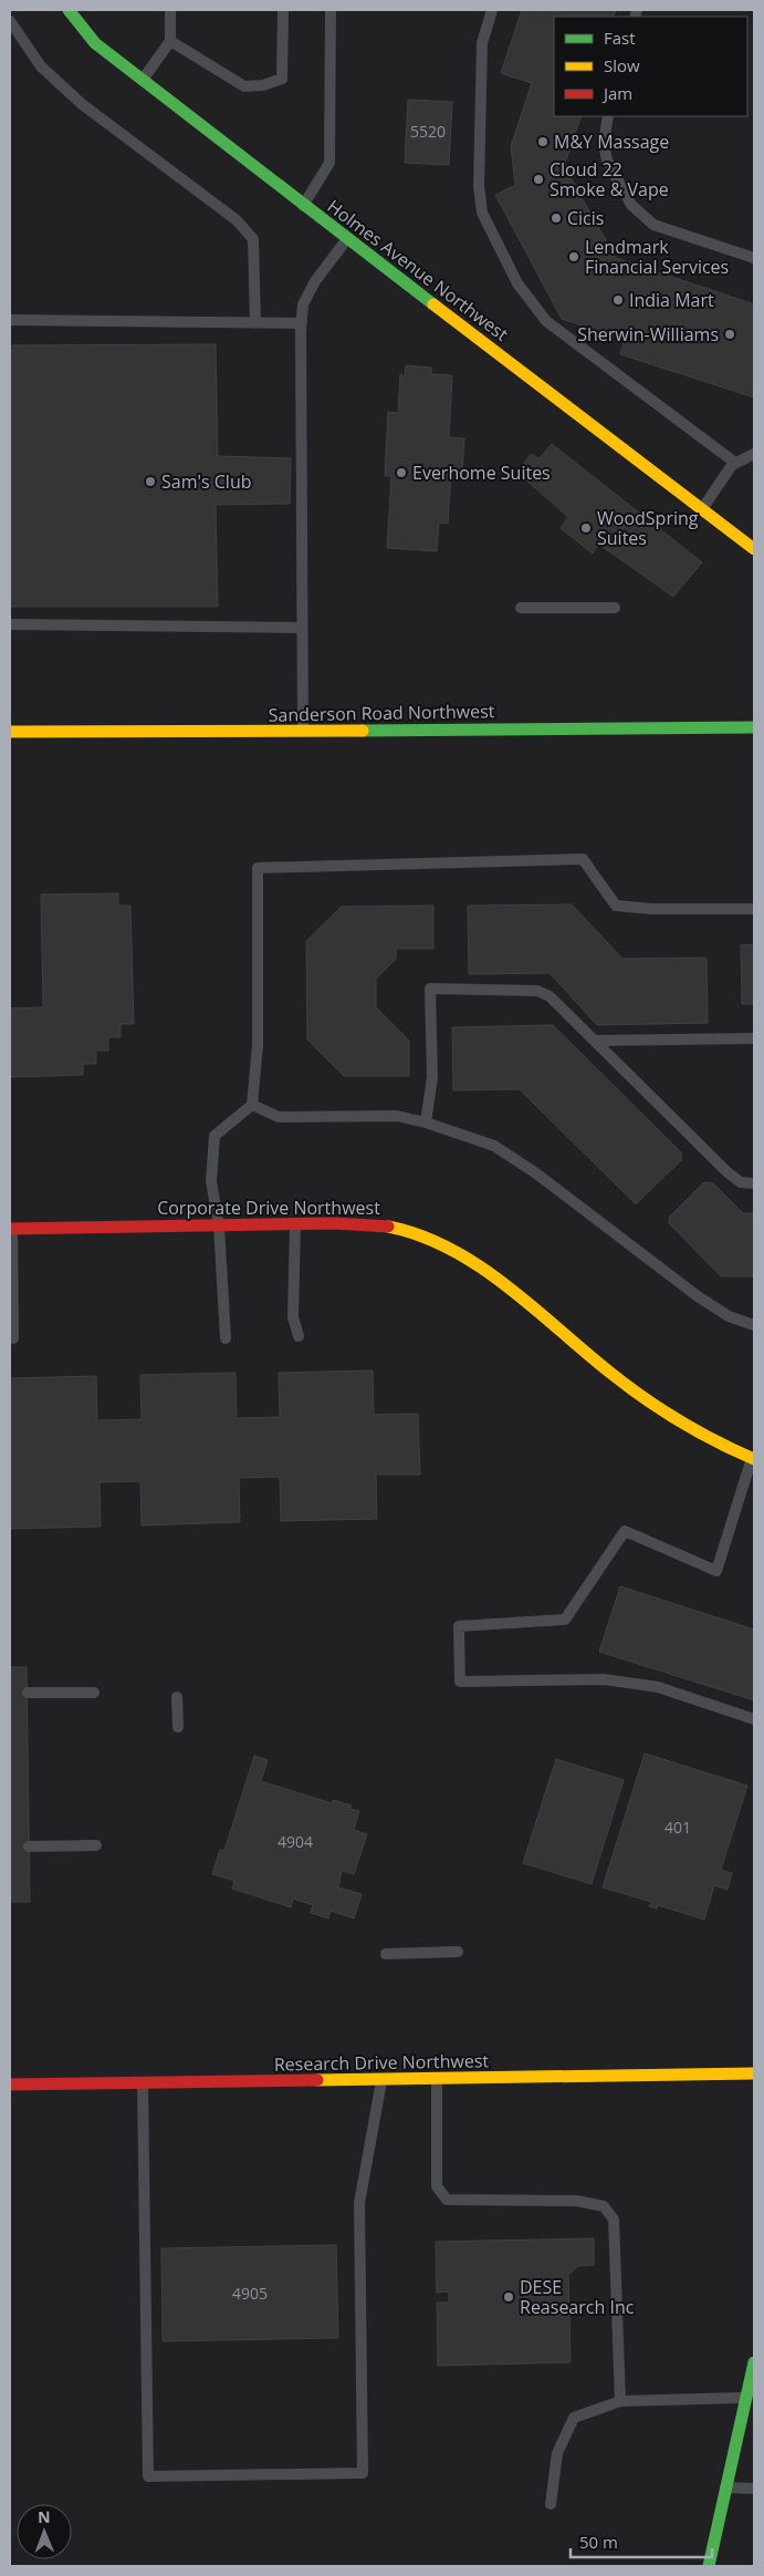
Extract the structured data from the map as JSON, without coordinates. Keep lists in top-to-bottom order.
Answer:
{
  "streets": {
    "street": [
      "Holmes Avenue Northwest",
      "Sanderson Road Northwest",
      "Corporate Drive Northwest",
      "Research Drive Northwest"
    ]
  },
  "places": [
    "M&Y Massage",
    "Cloud 22 Smoke & Vape",
    "Cicis",
    "Lendmark Financial Services",
    "India Mart",
    "Sherwin-Williams",
    "Everhome Suites",
    "Sam's Club",
    "WoodSpring Suites",
    "DESE Reasearch Inc"
  ],
  "house_numbers": [
    "5520",
    "401",
    "4904",
    "4905"
  ],
  "legend": ["Fast", "Slow", "Jam"],
  "scale_bar": "50 m",
  "north": "top"
}
